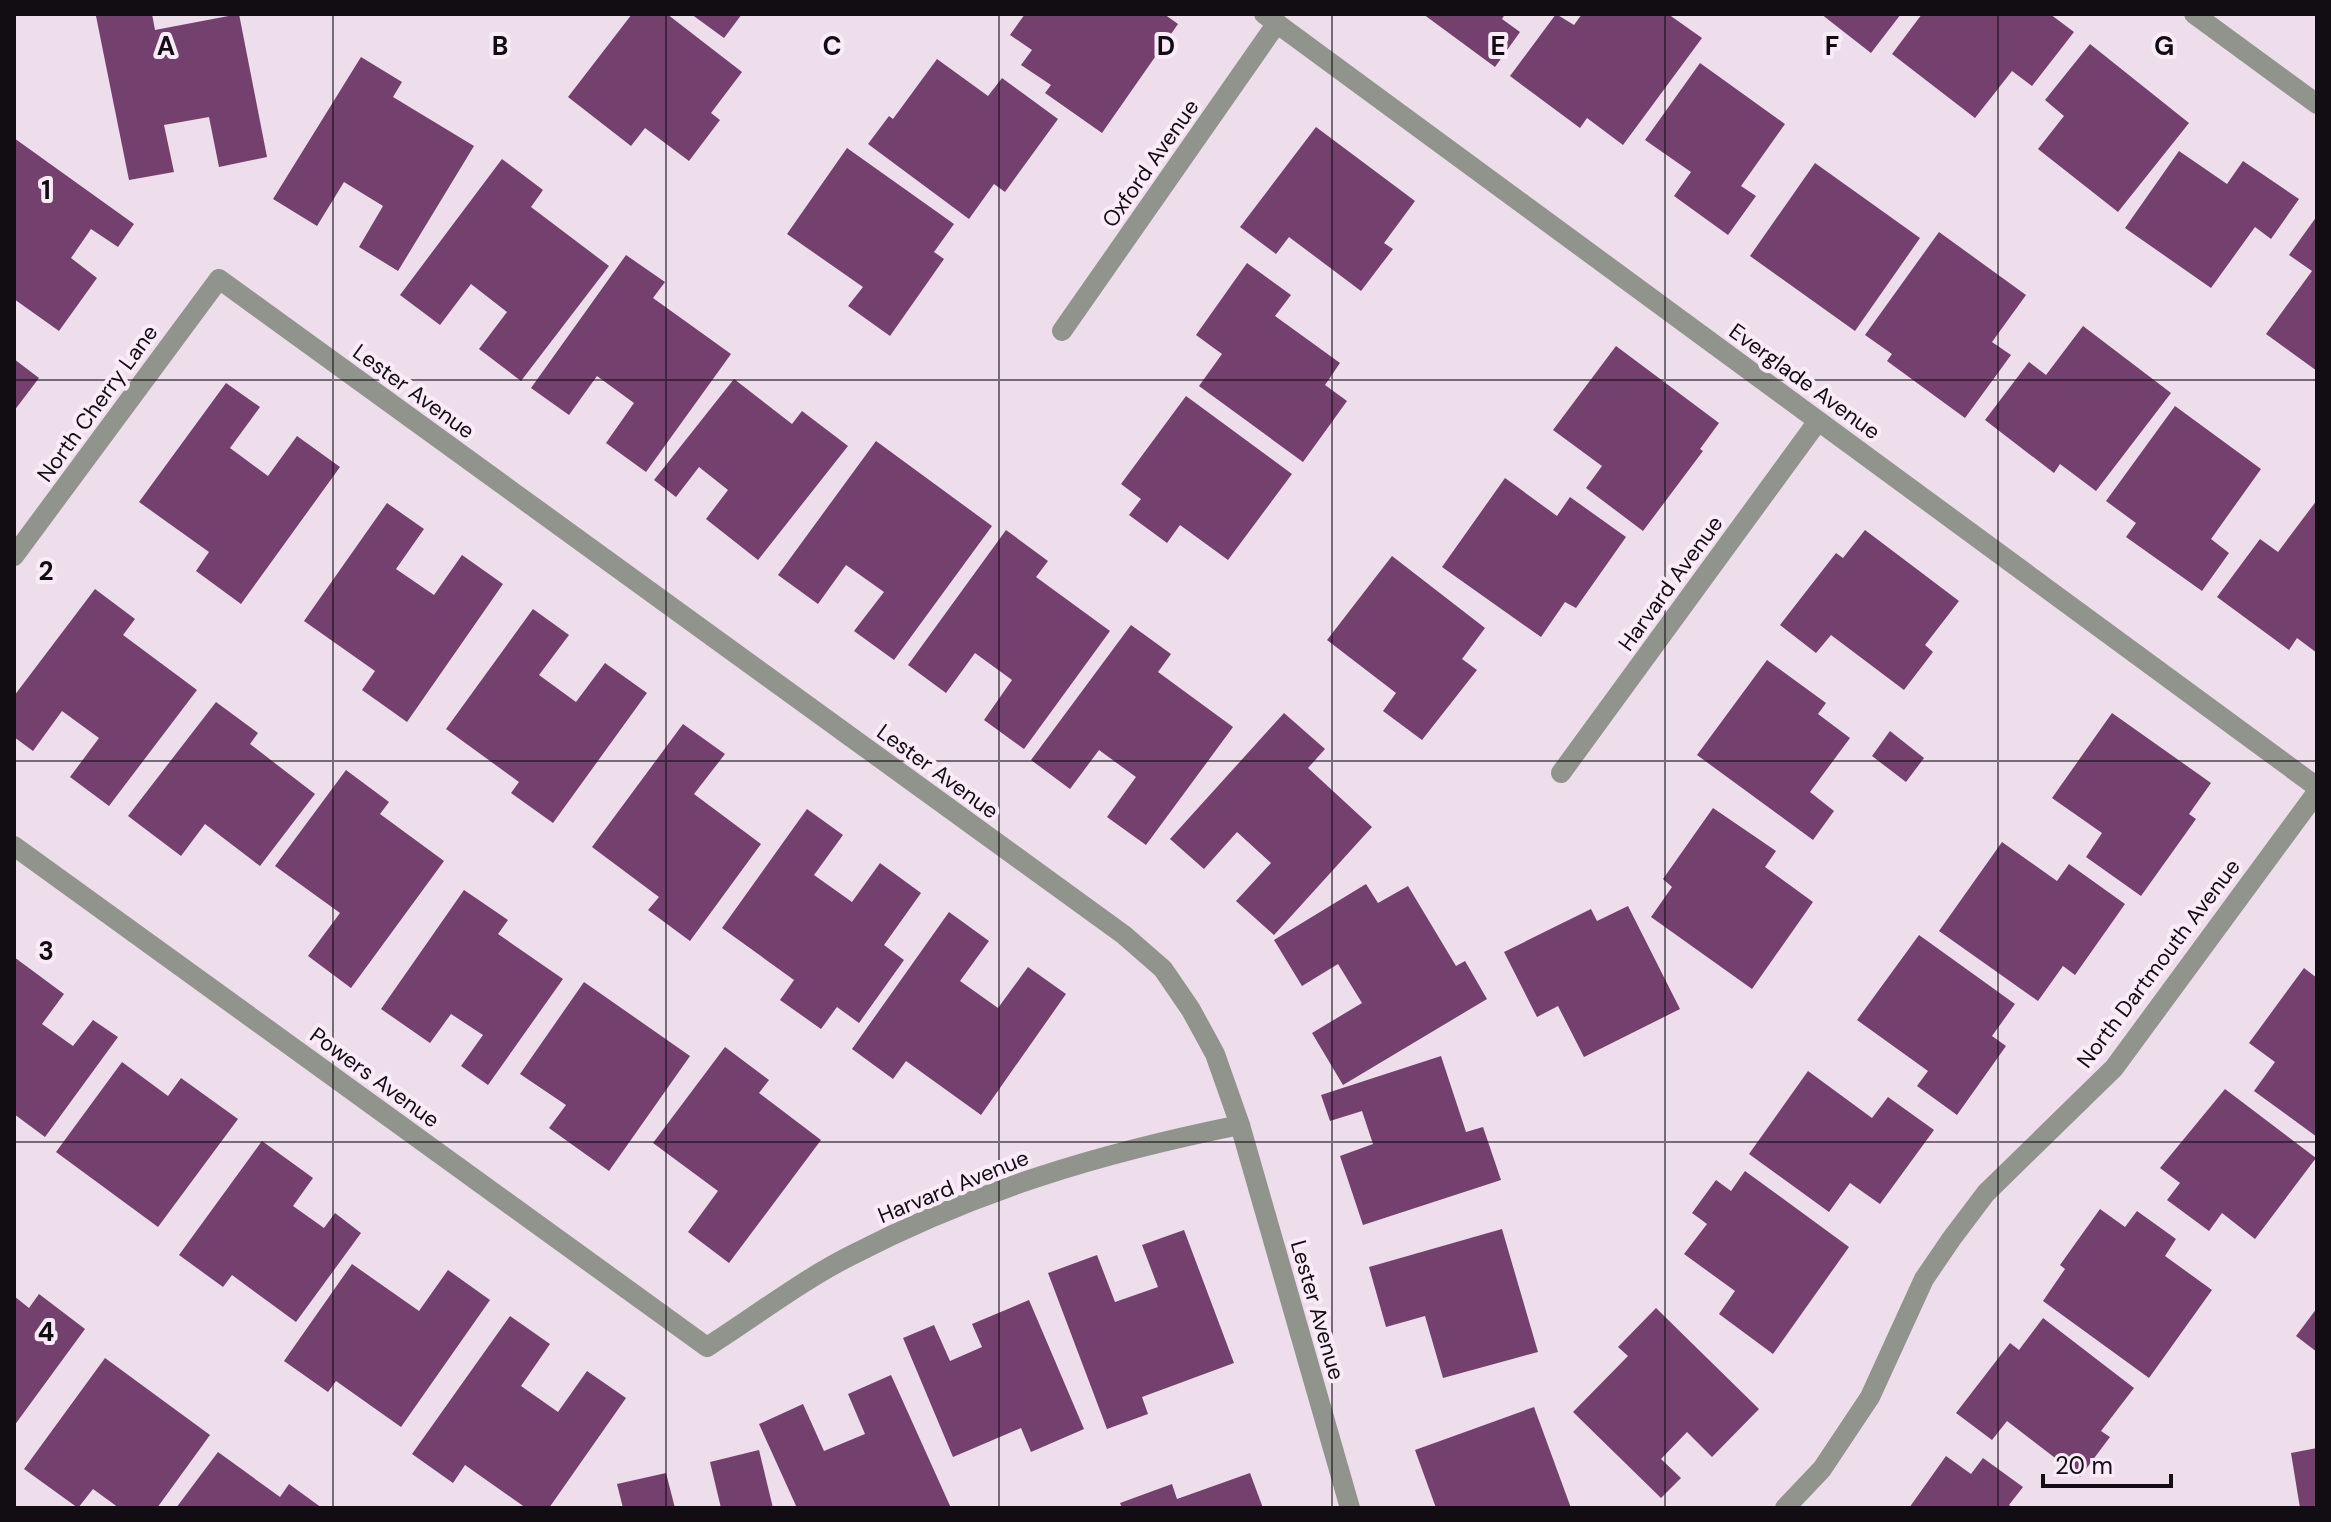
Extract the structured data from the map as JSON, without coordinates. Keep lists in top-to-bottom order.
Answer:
{
  "streets": {
    "street": [
      "Oxford Avenue",
      "Everglade Avenue",
      "Lester Avenue",
      "North Cherry Lane",
      "Harvard Avenue",
      "North Dartmouth Avenue",
      "Powers Avenue"
    ]
  },
  "crossings": [
    ["Oxford Avenue", "Everglade Avenue"],
    ["Everglade Avenue", "Harvard Avenue"],
    ["Everglade Avenue", "North Dartmouth Avenue"],
    ["Lester Avenue", "North Cherry Lane"],
    ["Lester Avenue", "Harvard Avenue"],
    ["Harvard Avenue", "Powers Avenue"]
  ],
  "scale_bar": "20 m",
  "grid": {
    "columns": [
      "A",
      "B",
      "C",
      "D",
      "E",
      "F",
      "G"
    ],
    "rows": [
      "1",
      "2",
      "3",
      "4"
    ]
  }
}
